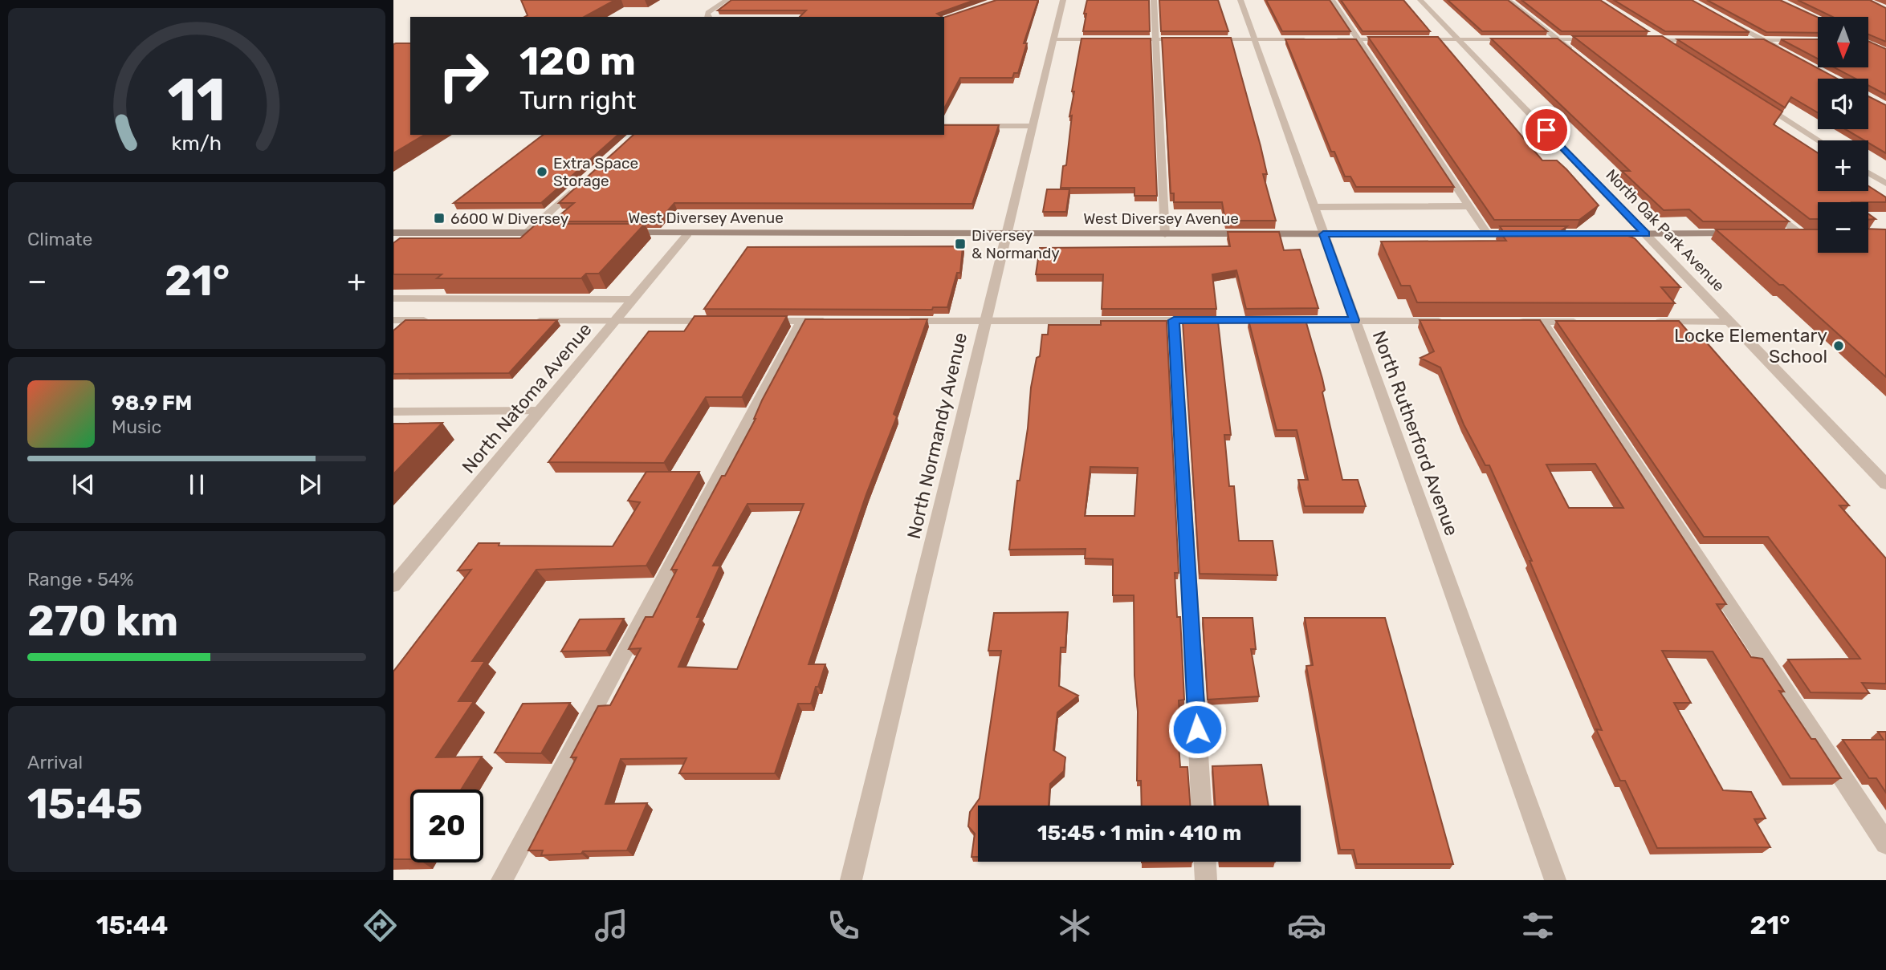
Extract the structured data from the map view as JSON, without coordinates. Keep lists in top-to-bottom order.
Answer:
{
  "streets": {
    "main road": ["West Diversey Avenue"],
    "street": [
      "North Oak Park Avenue",
      "North Natoma Avenue",
      "North Rutherford Avenue",
      "North Normandy Avenue"
    ]
  },
  "crossings": [
    ["West Diversey Avenue", "North Oak Park Avenue"],
    ["West Diversey Avenue", "North Natoma Avenue"],
    ["West Diversey Avenue", "North Rutherford Avenue"],
    ["West Diversey Avenue", "North Normandy Avenue"]
  ],
  "places": {
    "other": ["Extra Space Storage", "Locke Elementary School"],
    "transit": ["6600 W Diversey", "Diversey & Normandy"]
  },
  "north": "bottom",
  "page": {
    "map_buttons": ["+", "−"],
    "turn": ["120 m", "Turn right"],
    "tile": [
      "Climate",
      ["Range · 54%", "270 km"],
      ["Arrival", "15:45"]
    ],
    "heat": ["−", "21°", "+"],
    "song": ["98.9 FM", "Music"],
    "limit": "20",
    "trip": "15:45 · 1 min · 410 m",
    "tabs": ["15:44", "21°"],
    "gauge": ["11", "km/h"]
  }
}
